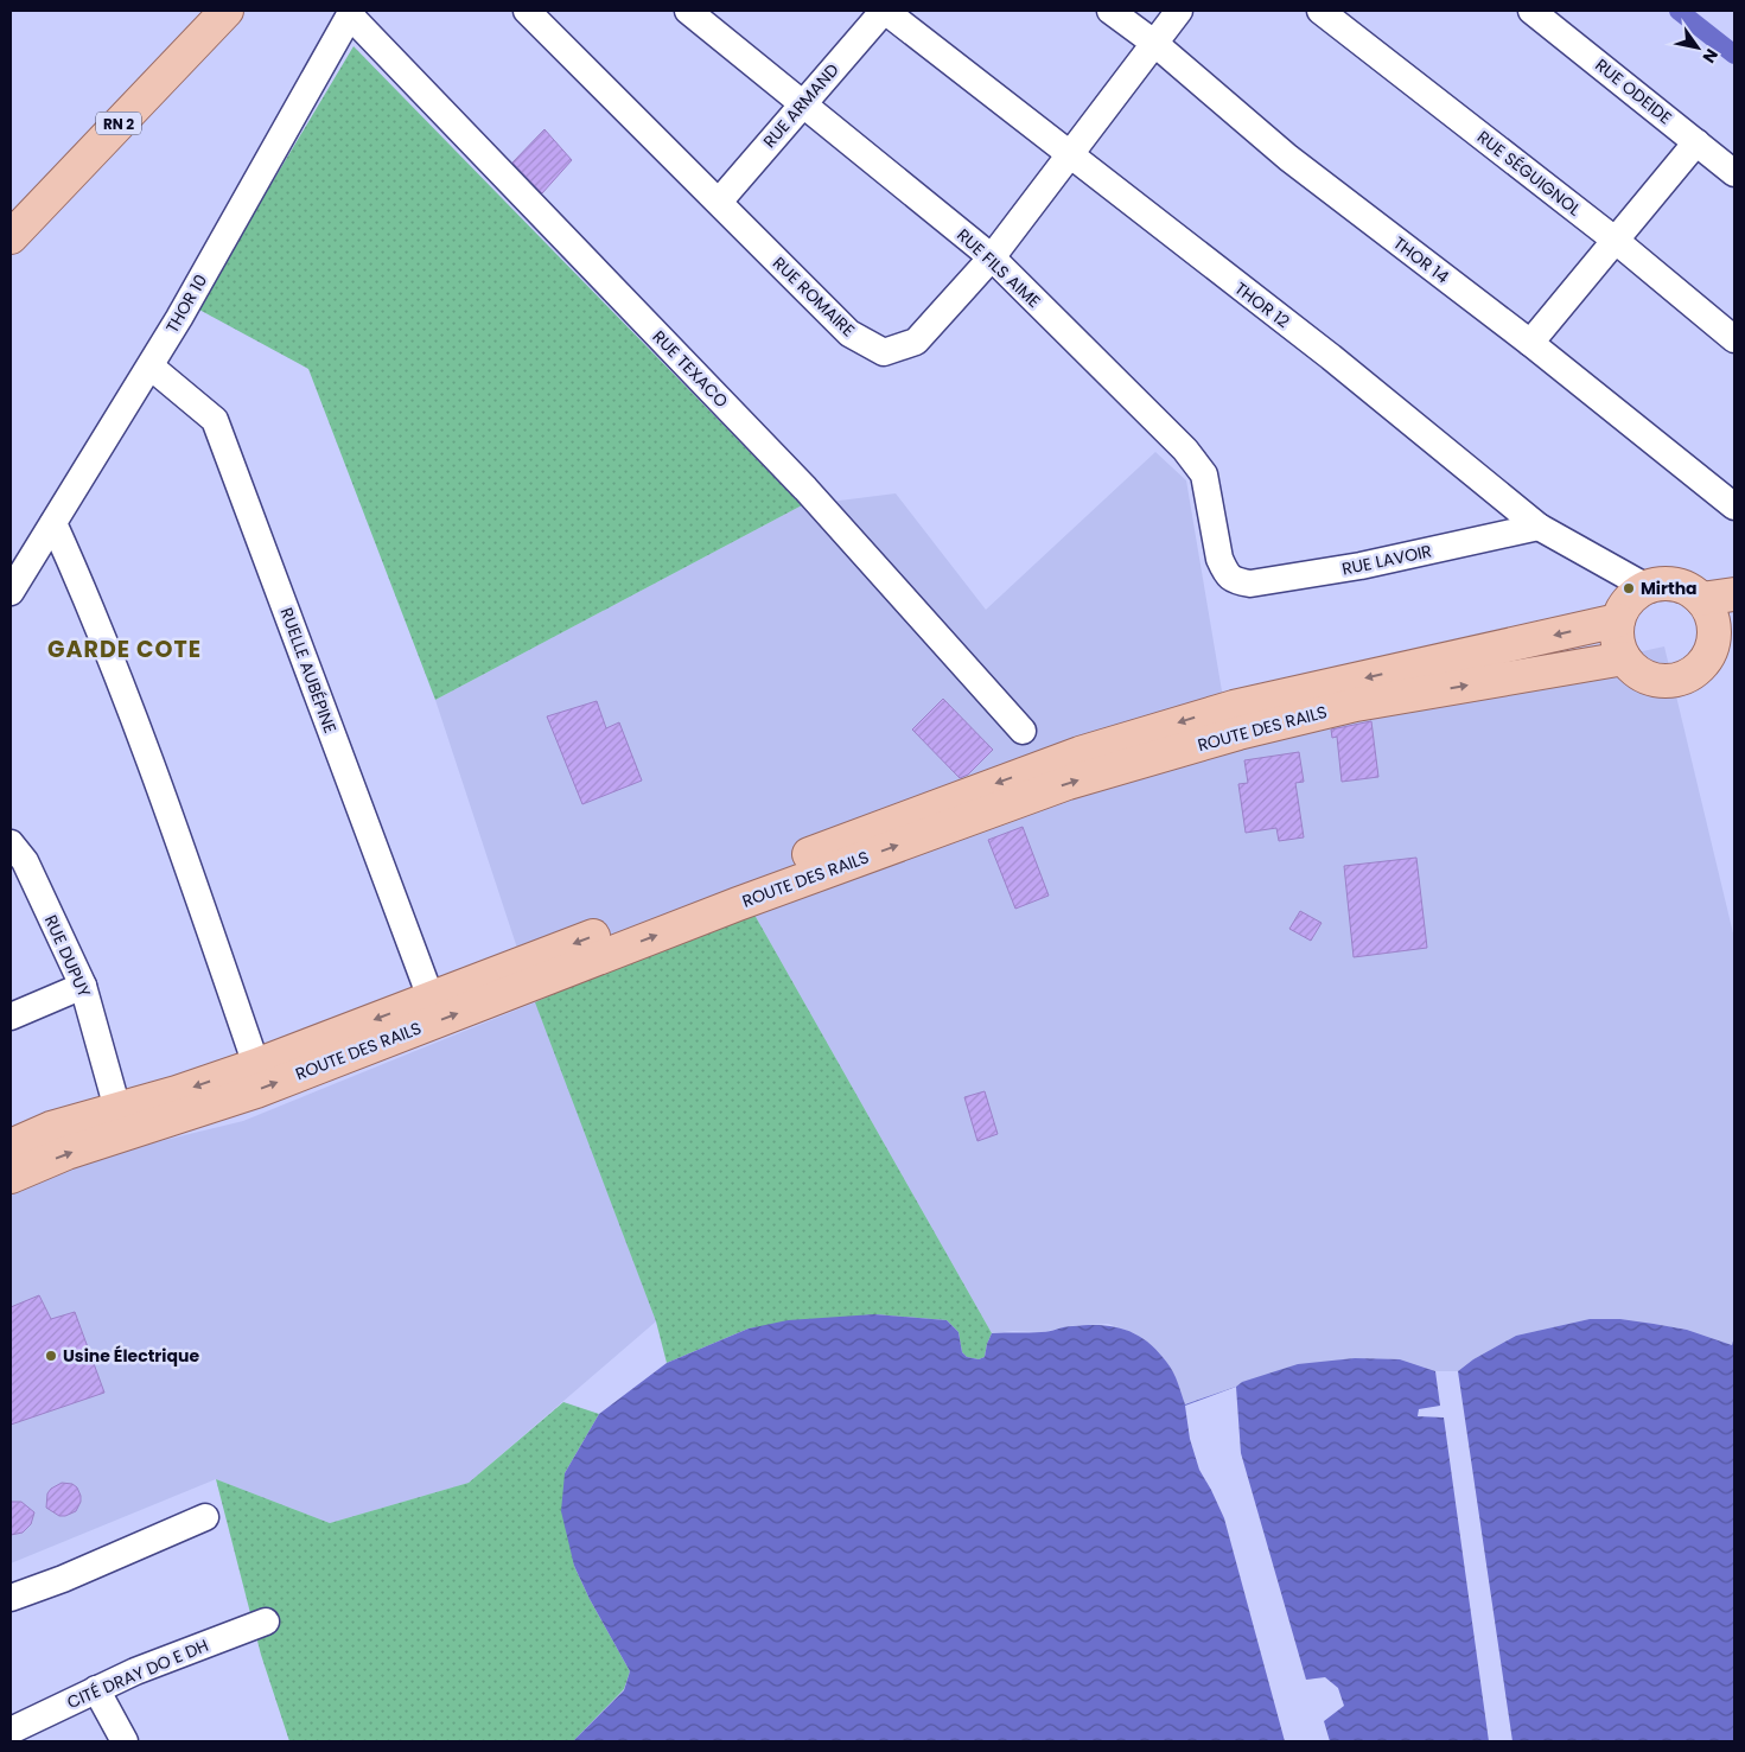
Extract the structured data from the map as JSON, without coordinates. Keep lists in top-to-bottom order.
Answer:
{
  "streets": {
    "main road": ["RN 2", "ROUTE DES RAILS"],
    "street": [
      "RUE ODEIDE",
      "RUE ARMAND",
      "RUE SÉGUIGNOL",
      "THOR 14",
      "RUE FILS AIME",
      "RUE ROMAIRE",
      "THOR 10",
      "THOR 12",
      "RUE TEXACO",
      "RUE LAVOIR",
      "RUELLE AUBÉPINE",
      "RUE DUPUY",
      "CITÉ DRAY DO E DH"
    ]
  },
  "crossings": [
    ["RUE ARMAND", "RUE FILS AIME"],
    ["RUE ARMAND", "RUE ROMAIRE"],
    ["RUE ARMAND", "THOR 12"],
    ["THOR 14", "RUE ROMAIRE"],
    ["RUE FILS AIME", "RUE ROMAIRE"],
    ["RUE FILS AIME", "RUE LAVOIR"],
    ["RUE ROMAIRE", "THOR 12"],
    ["THOR 10", "RUE TEXACO"],
    ["THOR 10", "RUELLE AUBÉPINE"],
    ["THOR 12", "RUE LAVOIR"],
    ["THOR 12", "ROUTE DES RAILS"],
    ["RUELLE AUBÉPINE", "ROUTE DES RAILS"],
    ["ROUTE DES RAILS", "RUE DUPUY"]
  ],
  "districts": ["GARDE COTE"],
  "places": ["Mirtha", "Usine Électrique"],
  "north": "bottom right"
}
